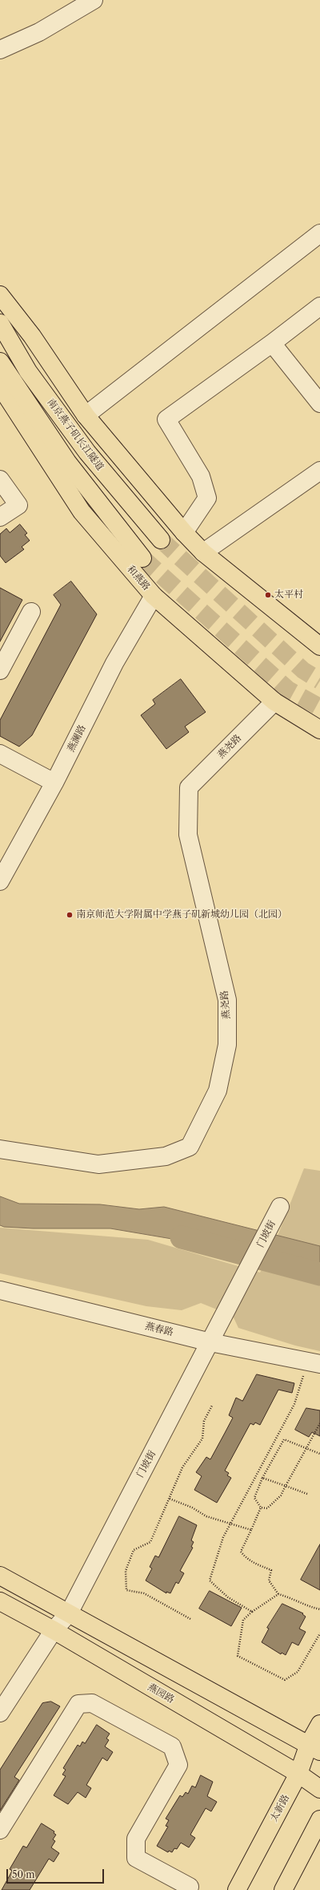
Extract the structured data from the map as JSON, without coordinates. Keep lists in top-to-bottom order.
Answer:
{
  "streets": {
    "main road": [
      "南京燕子矶长江隧道",
      "和燕路",
      "燕园路",
      "太新路"
    ],
    "street": [
      "燕澜路",
      "燕尧路",
      "门坡街",
      "燕春路"
    ]
  },
  "crossings": [
    ["和燕路", "燕澜路"],
    ["和燕路", "燕尧路"],
    ["门坡街", "燕春路"],
    ["门坡街", "燕园路"],
    ["燕园路", "太新路"]
  ],
  "places": ["太平村", "南京师范大学附属中学燕子矶新城幼儿园（北园）"],
  "scale_bar": "50 m"
}
